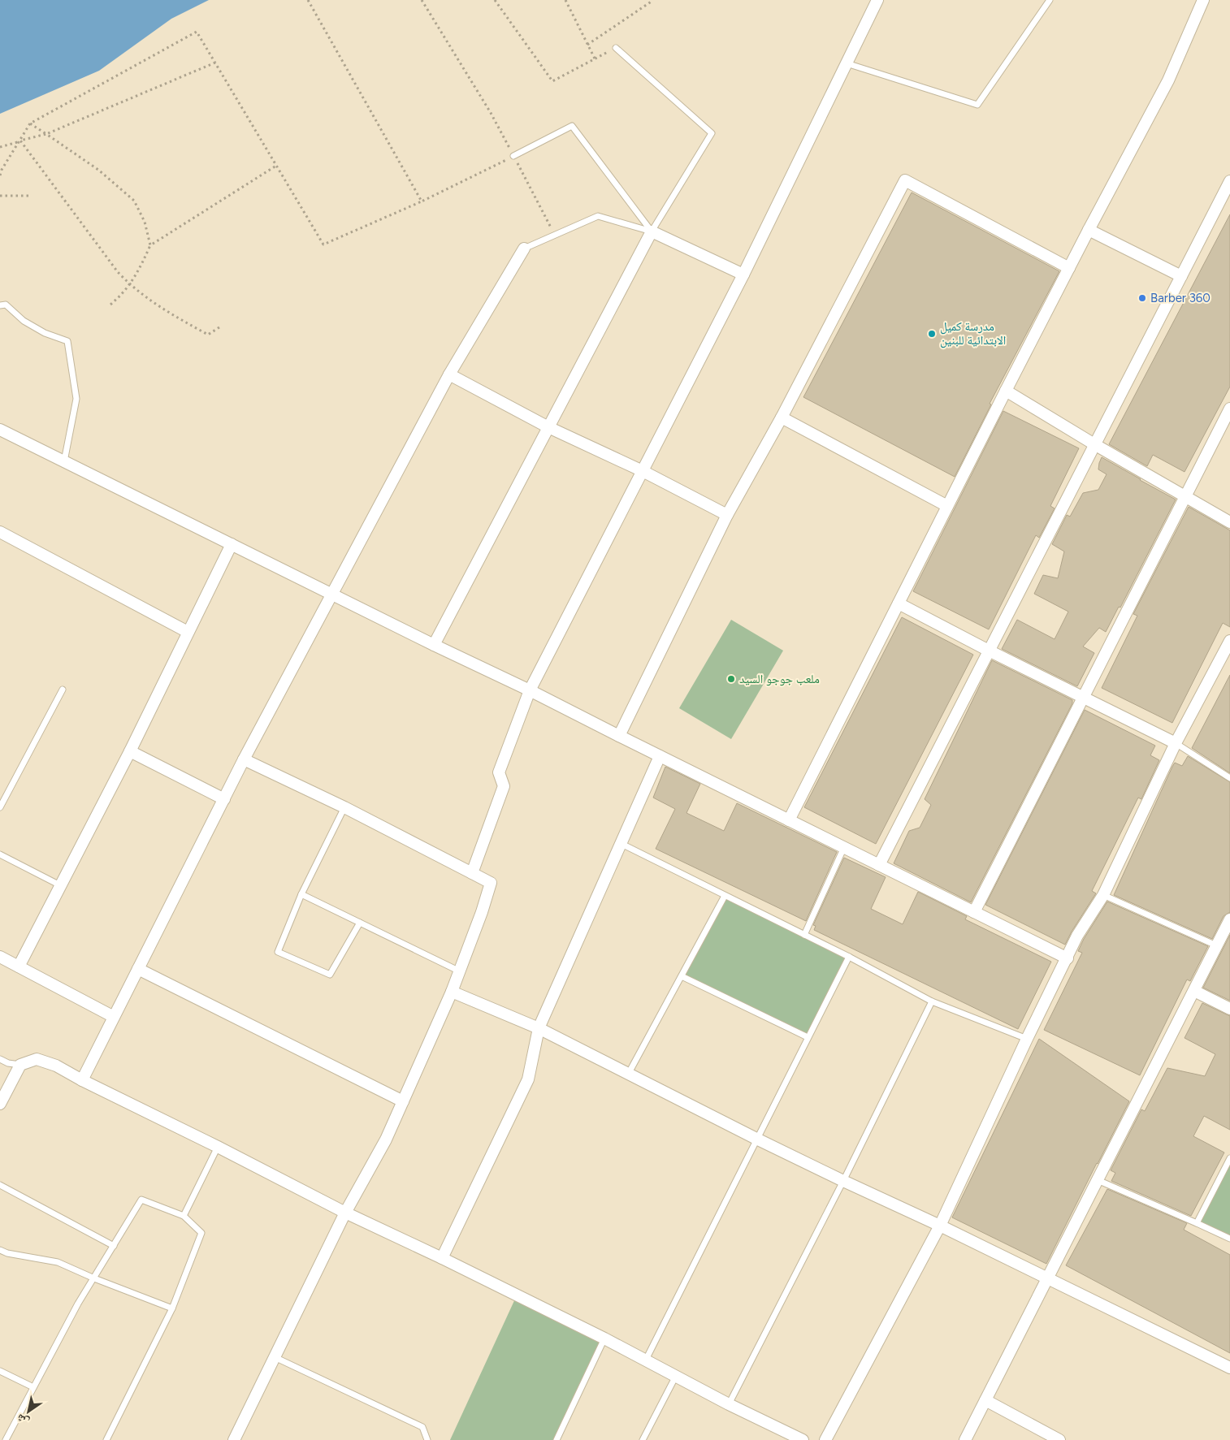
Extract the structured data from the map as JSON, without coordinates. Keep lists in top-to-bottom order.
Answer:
{
  "places": ["Barber 360", "مدرسة كميل الابتدائية للبنين", "ملعب جوجو السيد"],
  "north": "bottom left"
}
